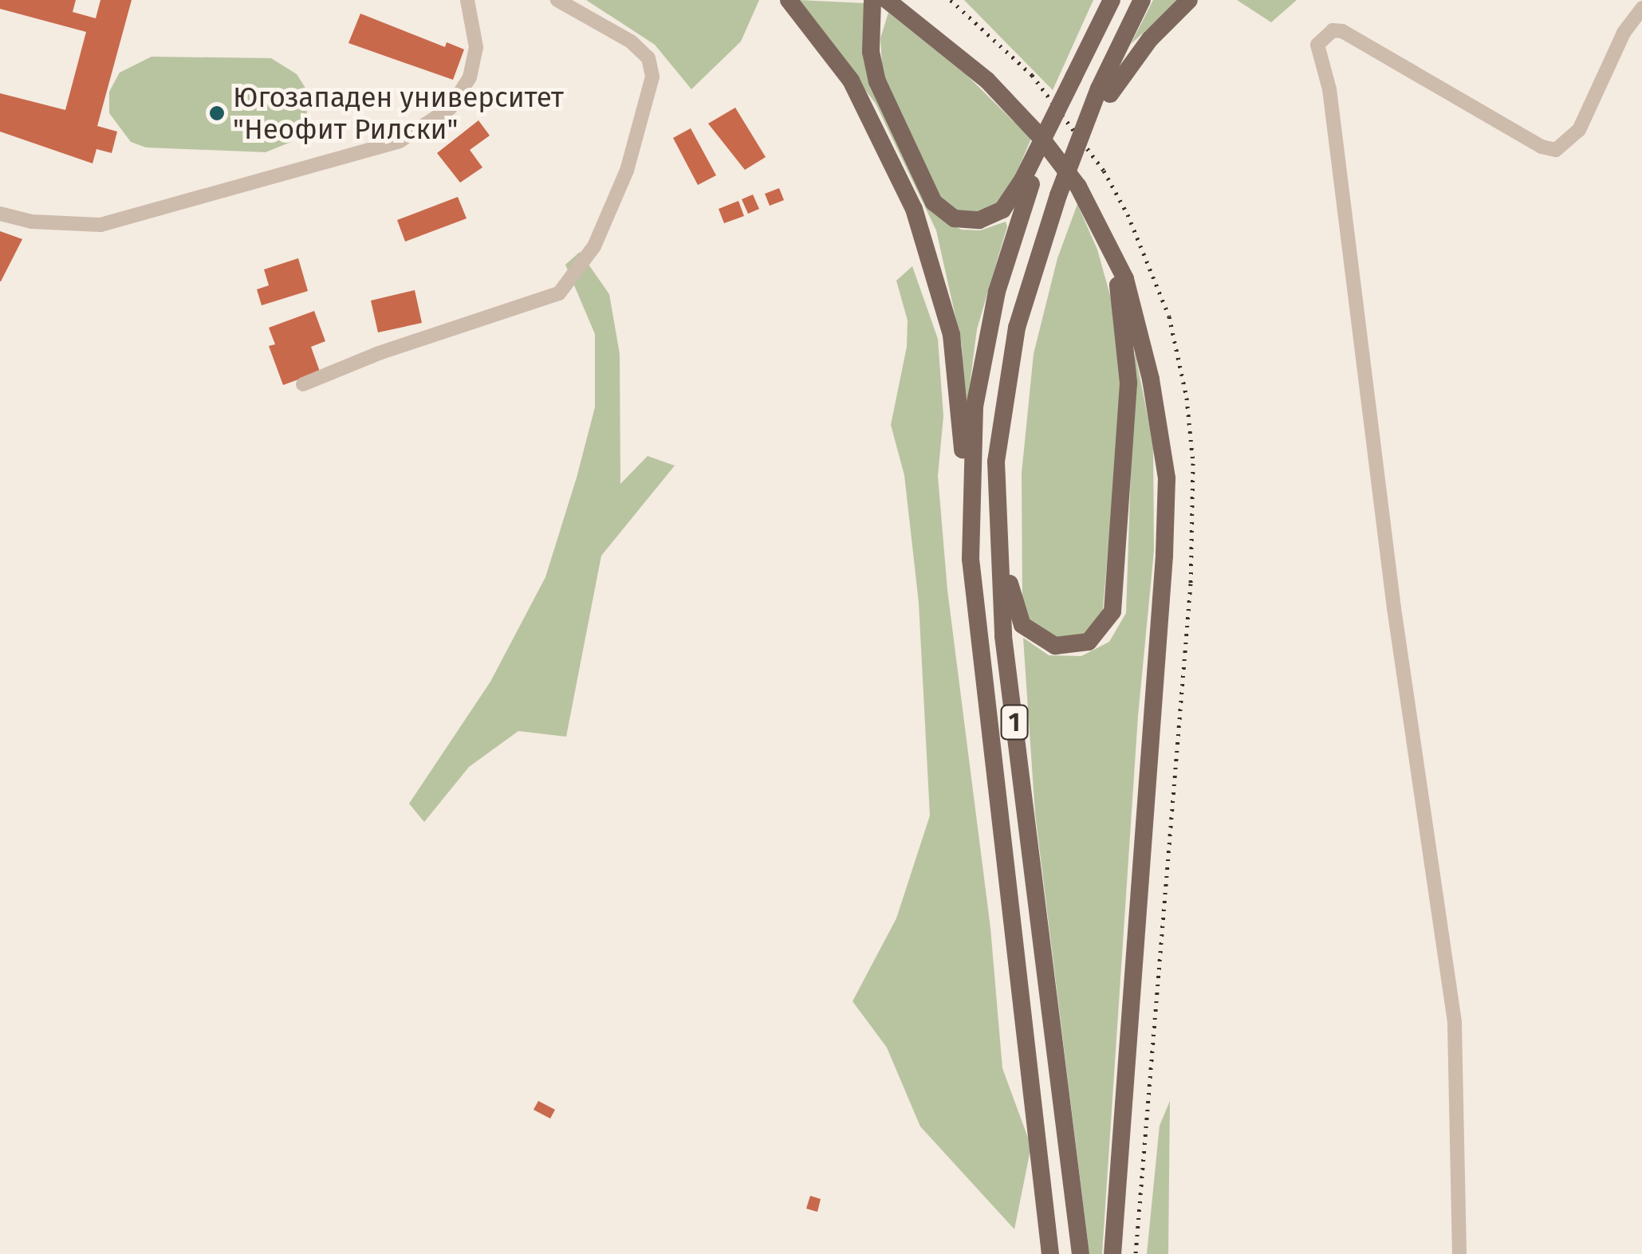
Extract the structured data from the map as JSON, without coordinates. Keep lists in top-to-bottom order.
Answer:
{
  "streets": {
    "main road": ["1"]
  },
  "places": ["Югозападен университет \"Неофит Рилски\""]
}
